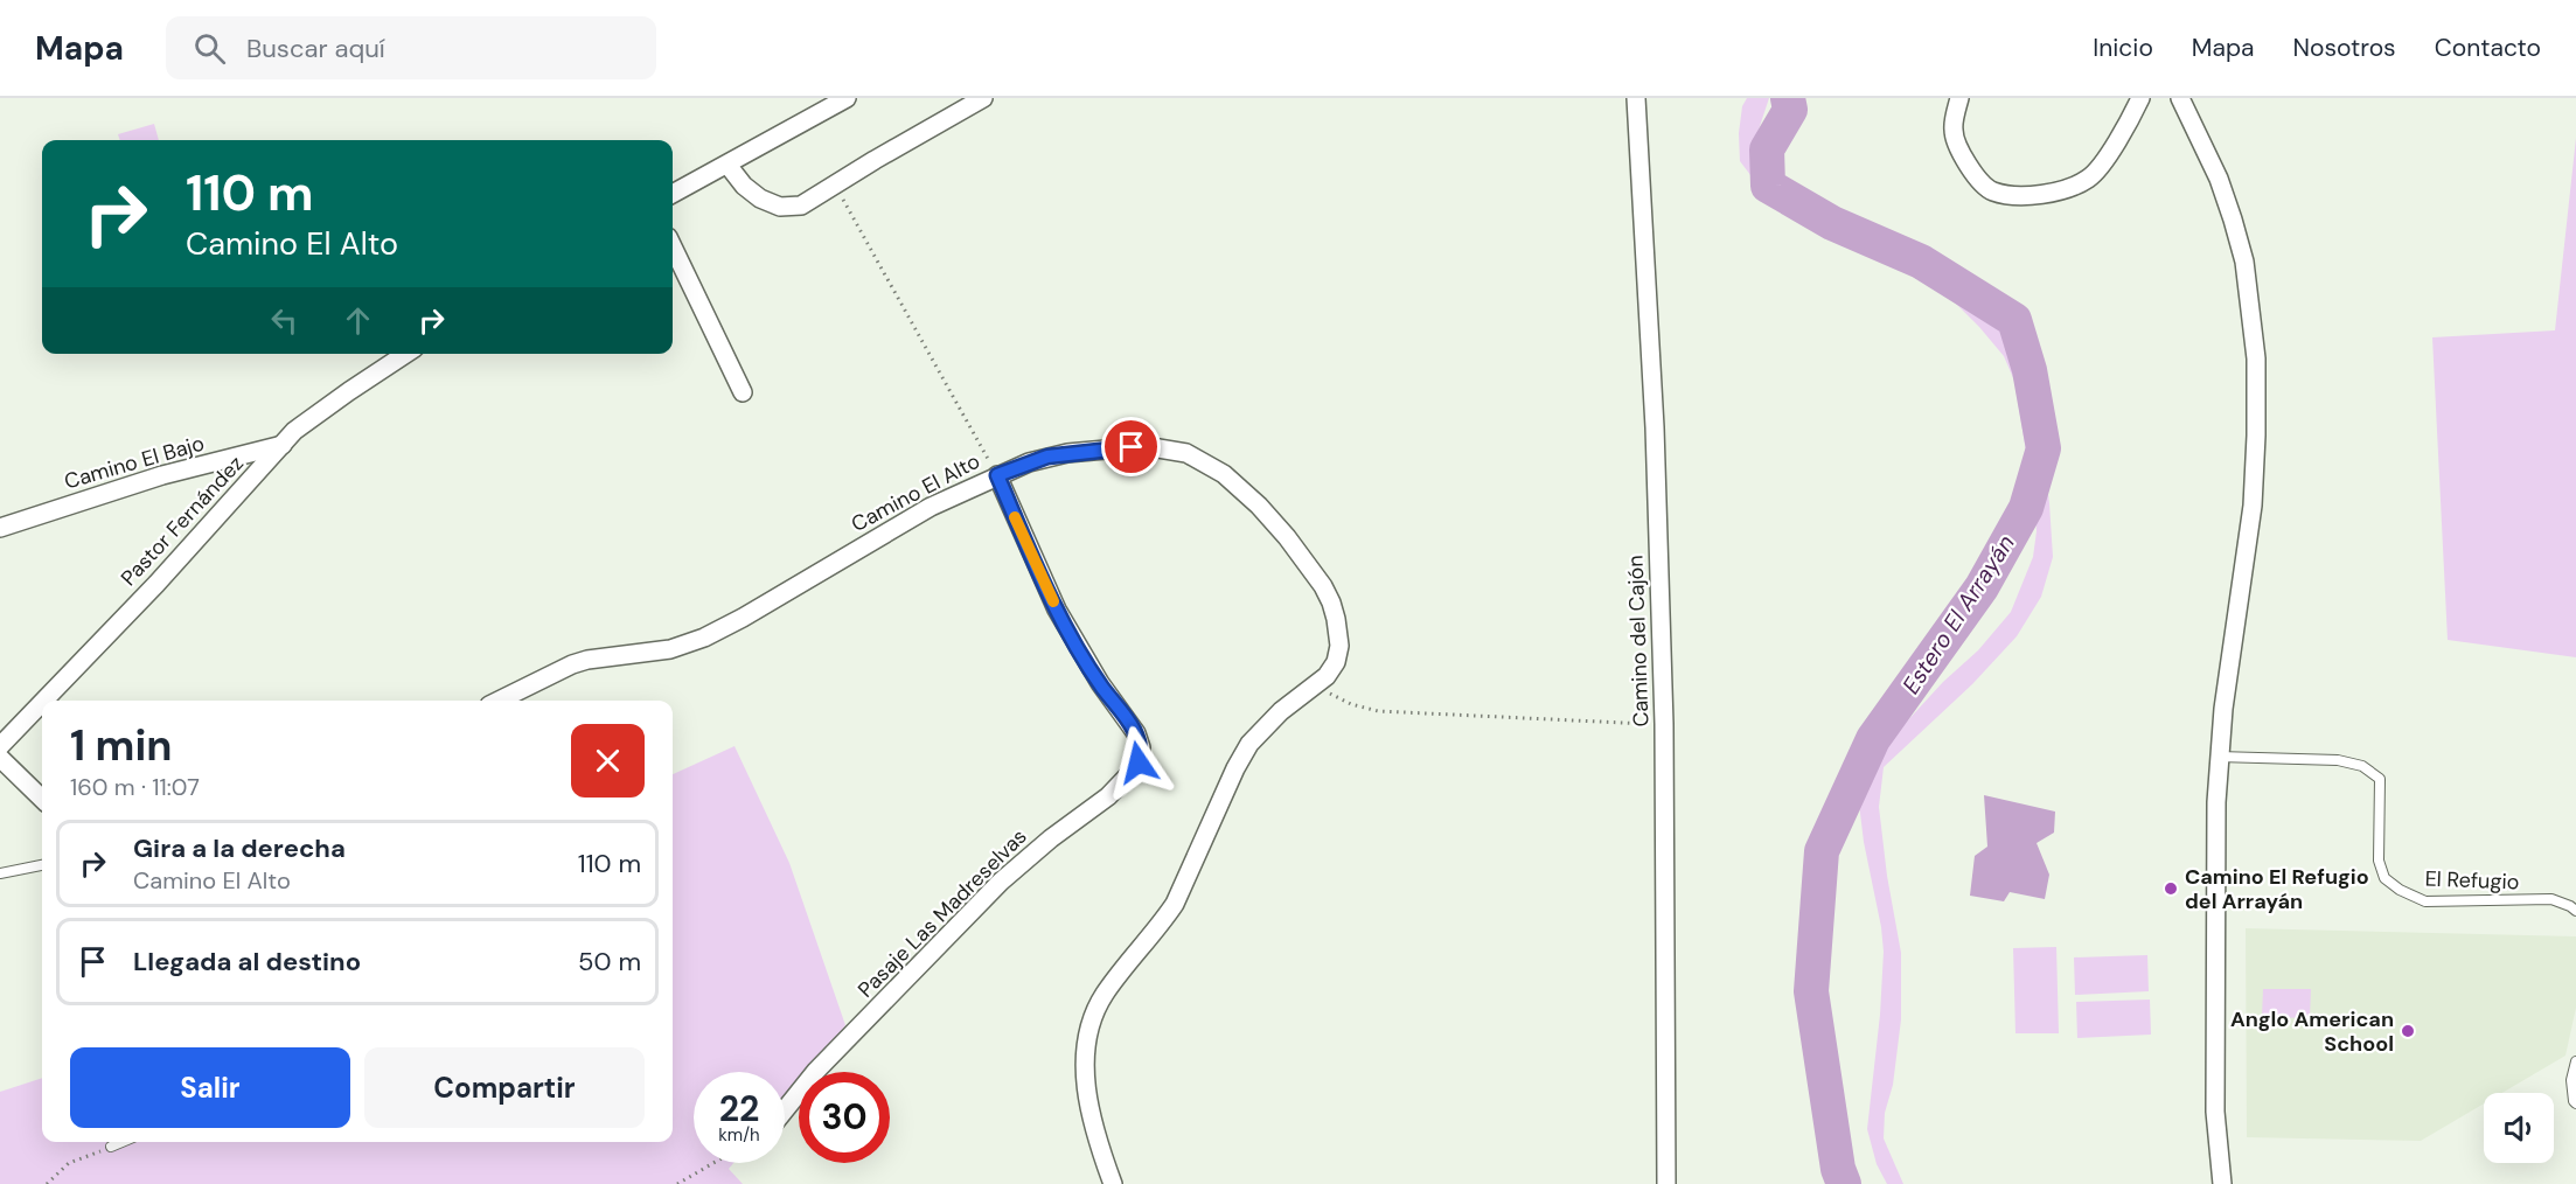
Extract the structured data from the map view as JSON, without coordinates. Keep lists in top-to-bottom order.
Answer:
{
  "streets": {
    "street": [
      "Camino El Bajo",
      "Camino El Alto",
      "Pastor Fernández",
      "Camino del Cajón",
      "Pasaje Las Madreselvas"
    ],
    "lane": ["El Refugio"]
  },
  "crossings": [
    ["Camino El Bajo", "Pastor Fernández"],
    ["Camino El Alto", "Pasaje Las Madreselvas"]
  ],
  "water": ["Estero El Arrayán"],
  "places": ["Camino El Refugio del Arrayán", "Anglo American School"],
  "page": {
    "header": "Mapa",
    "search": "Buscar aquí",
    "nav": [
      "Inicio",
      "Mapa",
      "Nosotros",
      "Contacto"
    ],
    "turn": ["110 m", "Camino El Alto"],
    "heading": ["1 min", "160 m · 11:07"],
    "list": [
      {
        "name": "Gira a la derecha",
        "note": "Camino El Alto",
        "value": "110 m"
      },
      {
        "name": "Llegada al destino",
        "value": "50 m"
      }
    ],
    "buttons": ["Salir", "Compartir"],
    "speed": "22 km/h",
    "limit": "30"
  }
}
